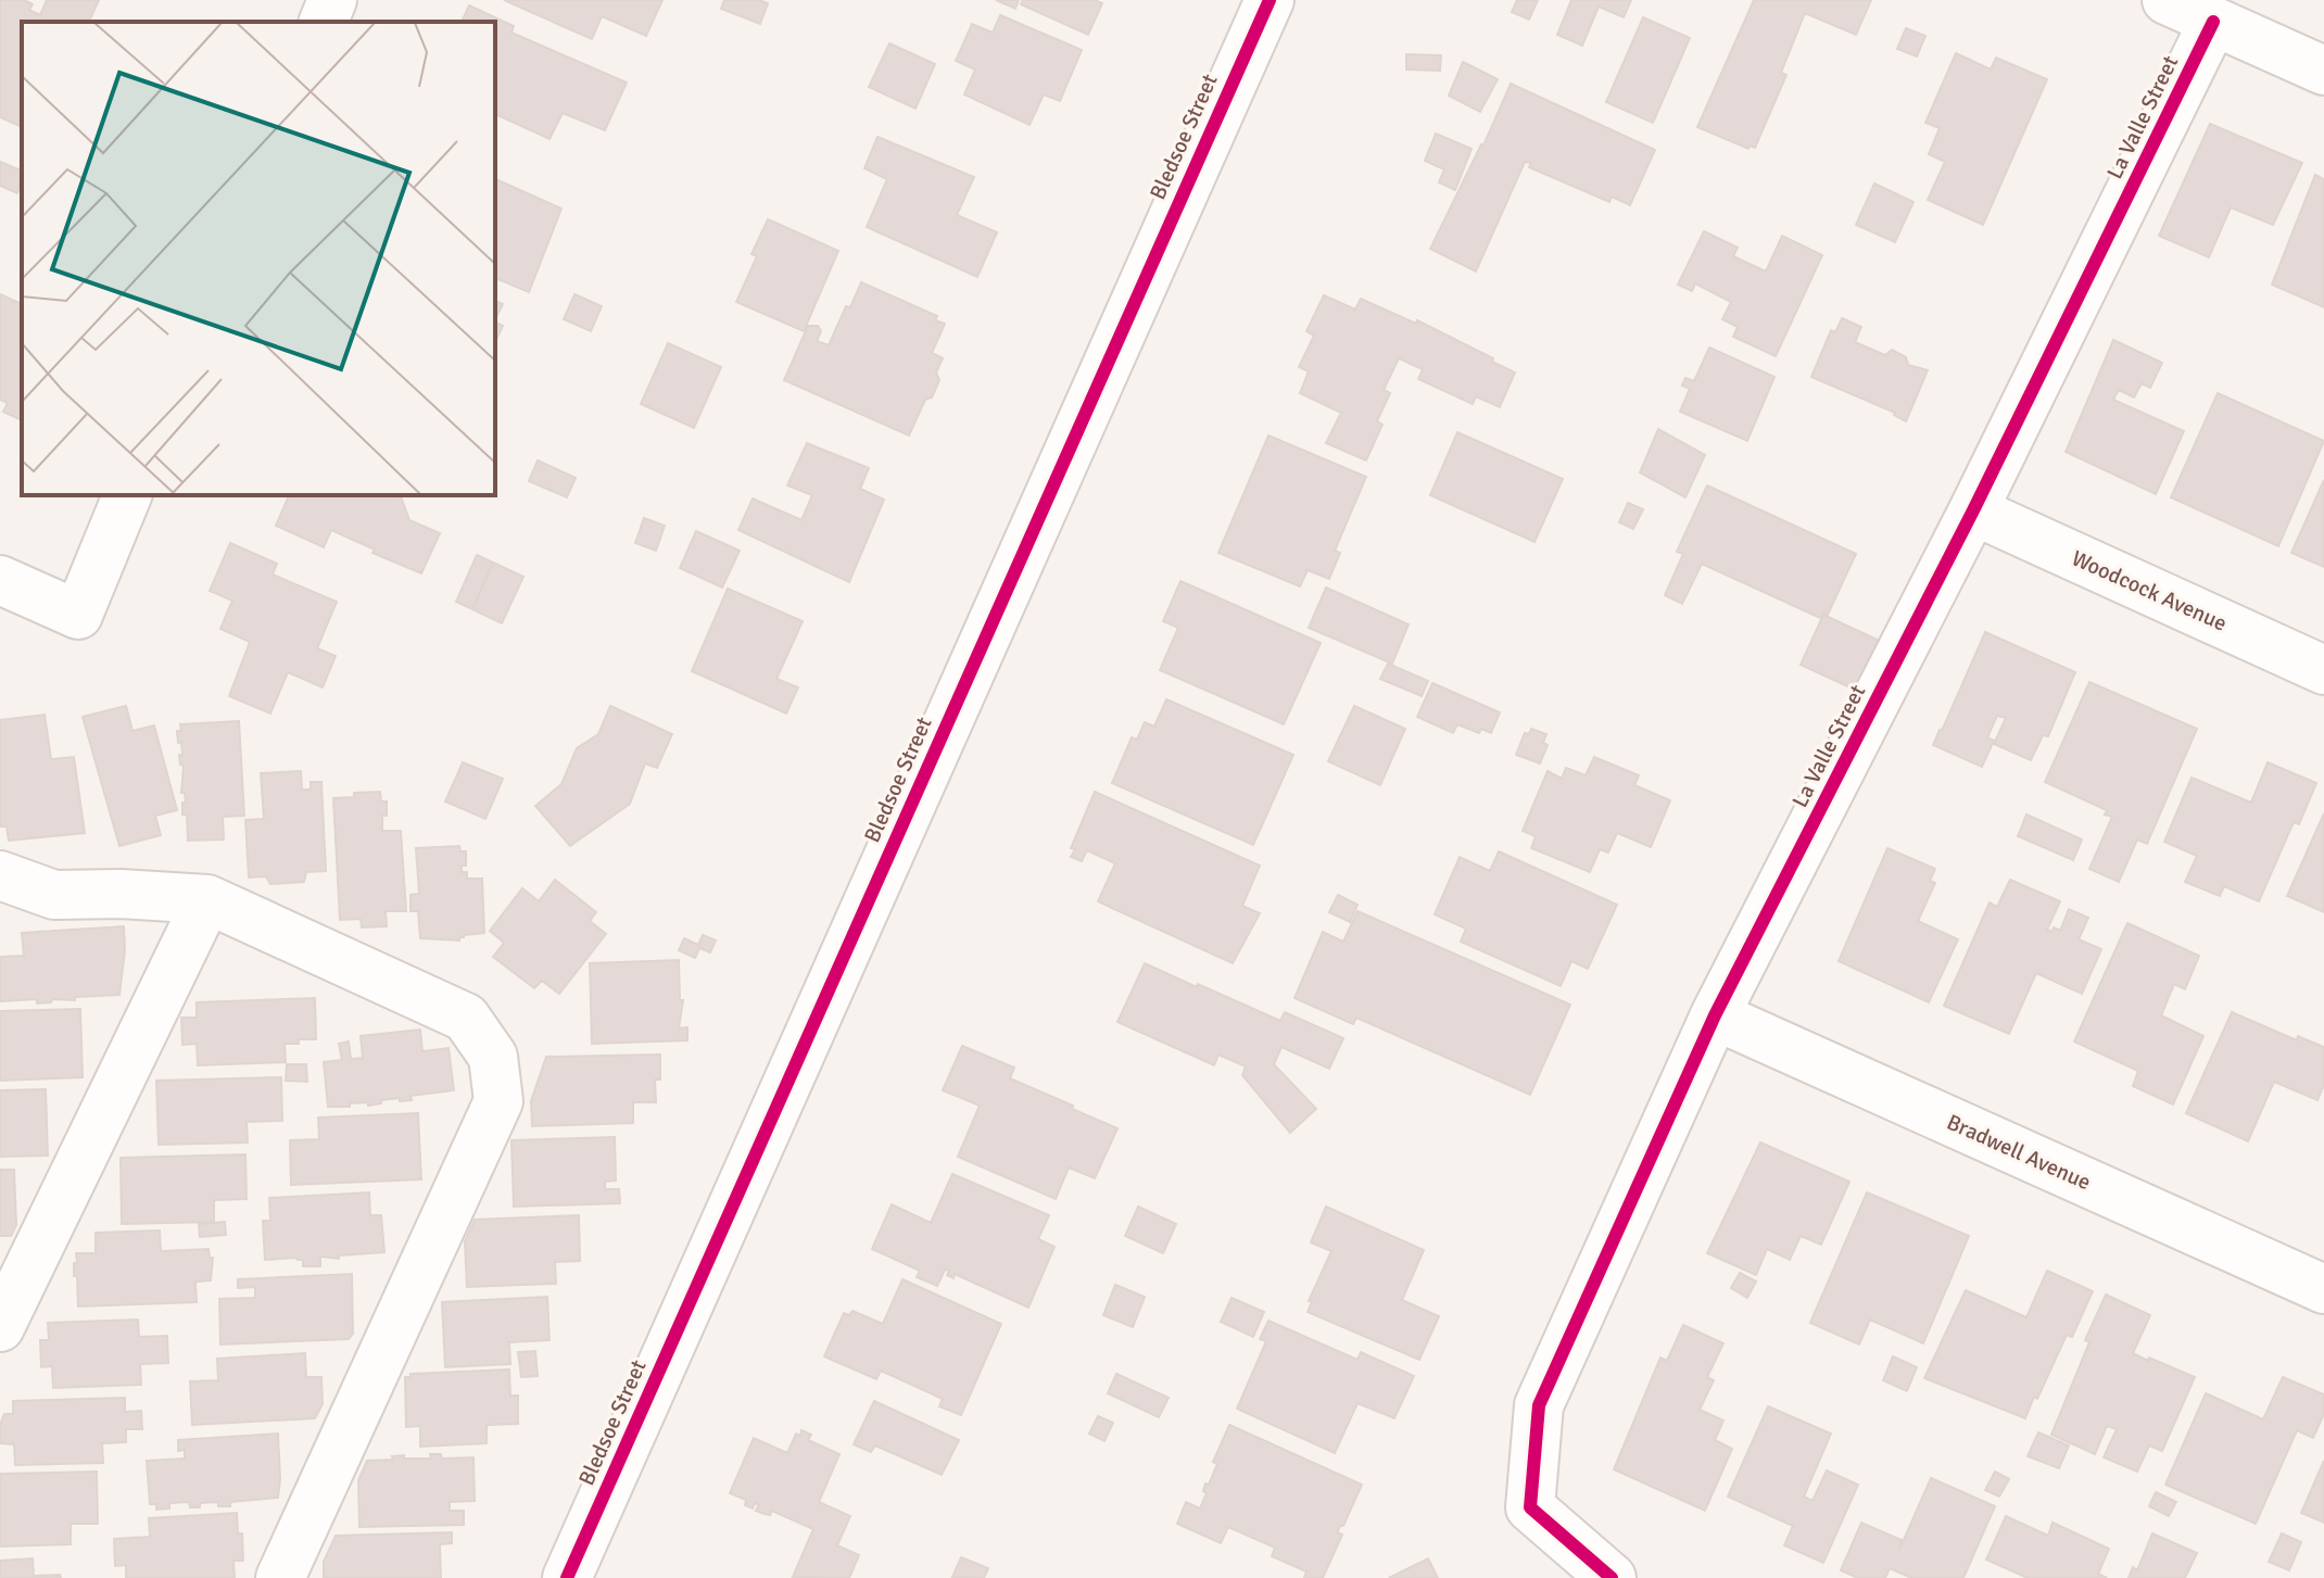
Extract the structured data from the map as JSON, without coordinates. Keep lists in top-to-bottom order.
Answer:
{
  "streets": {
    "street": [
      "La Valle Street",
      "Bledsoe Street",
      "Woodcock Avenue",
      "Bradwell Avenue"
    ]
  },
  "crossings": [
    ["La Valle Street", "Woodcock Avenue"],
    ["La Valle Street", "Bradwell Avenue"]
  ]
}
